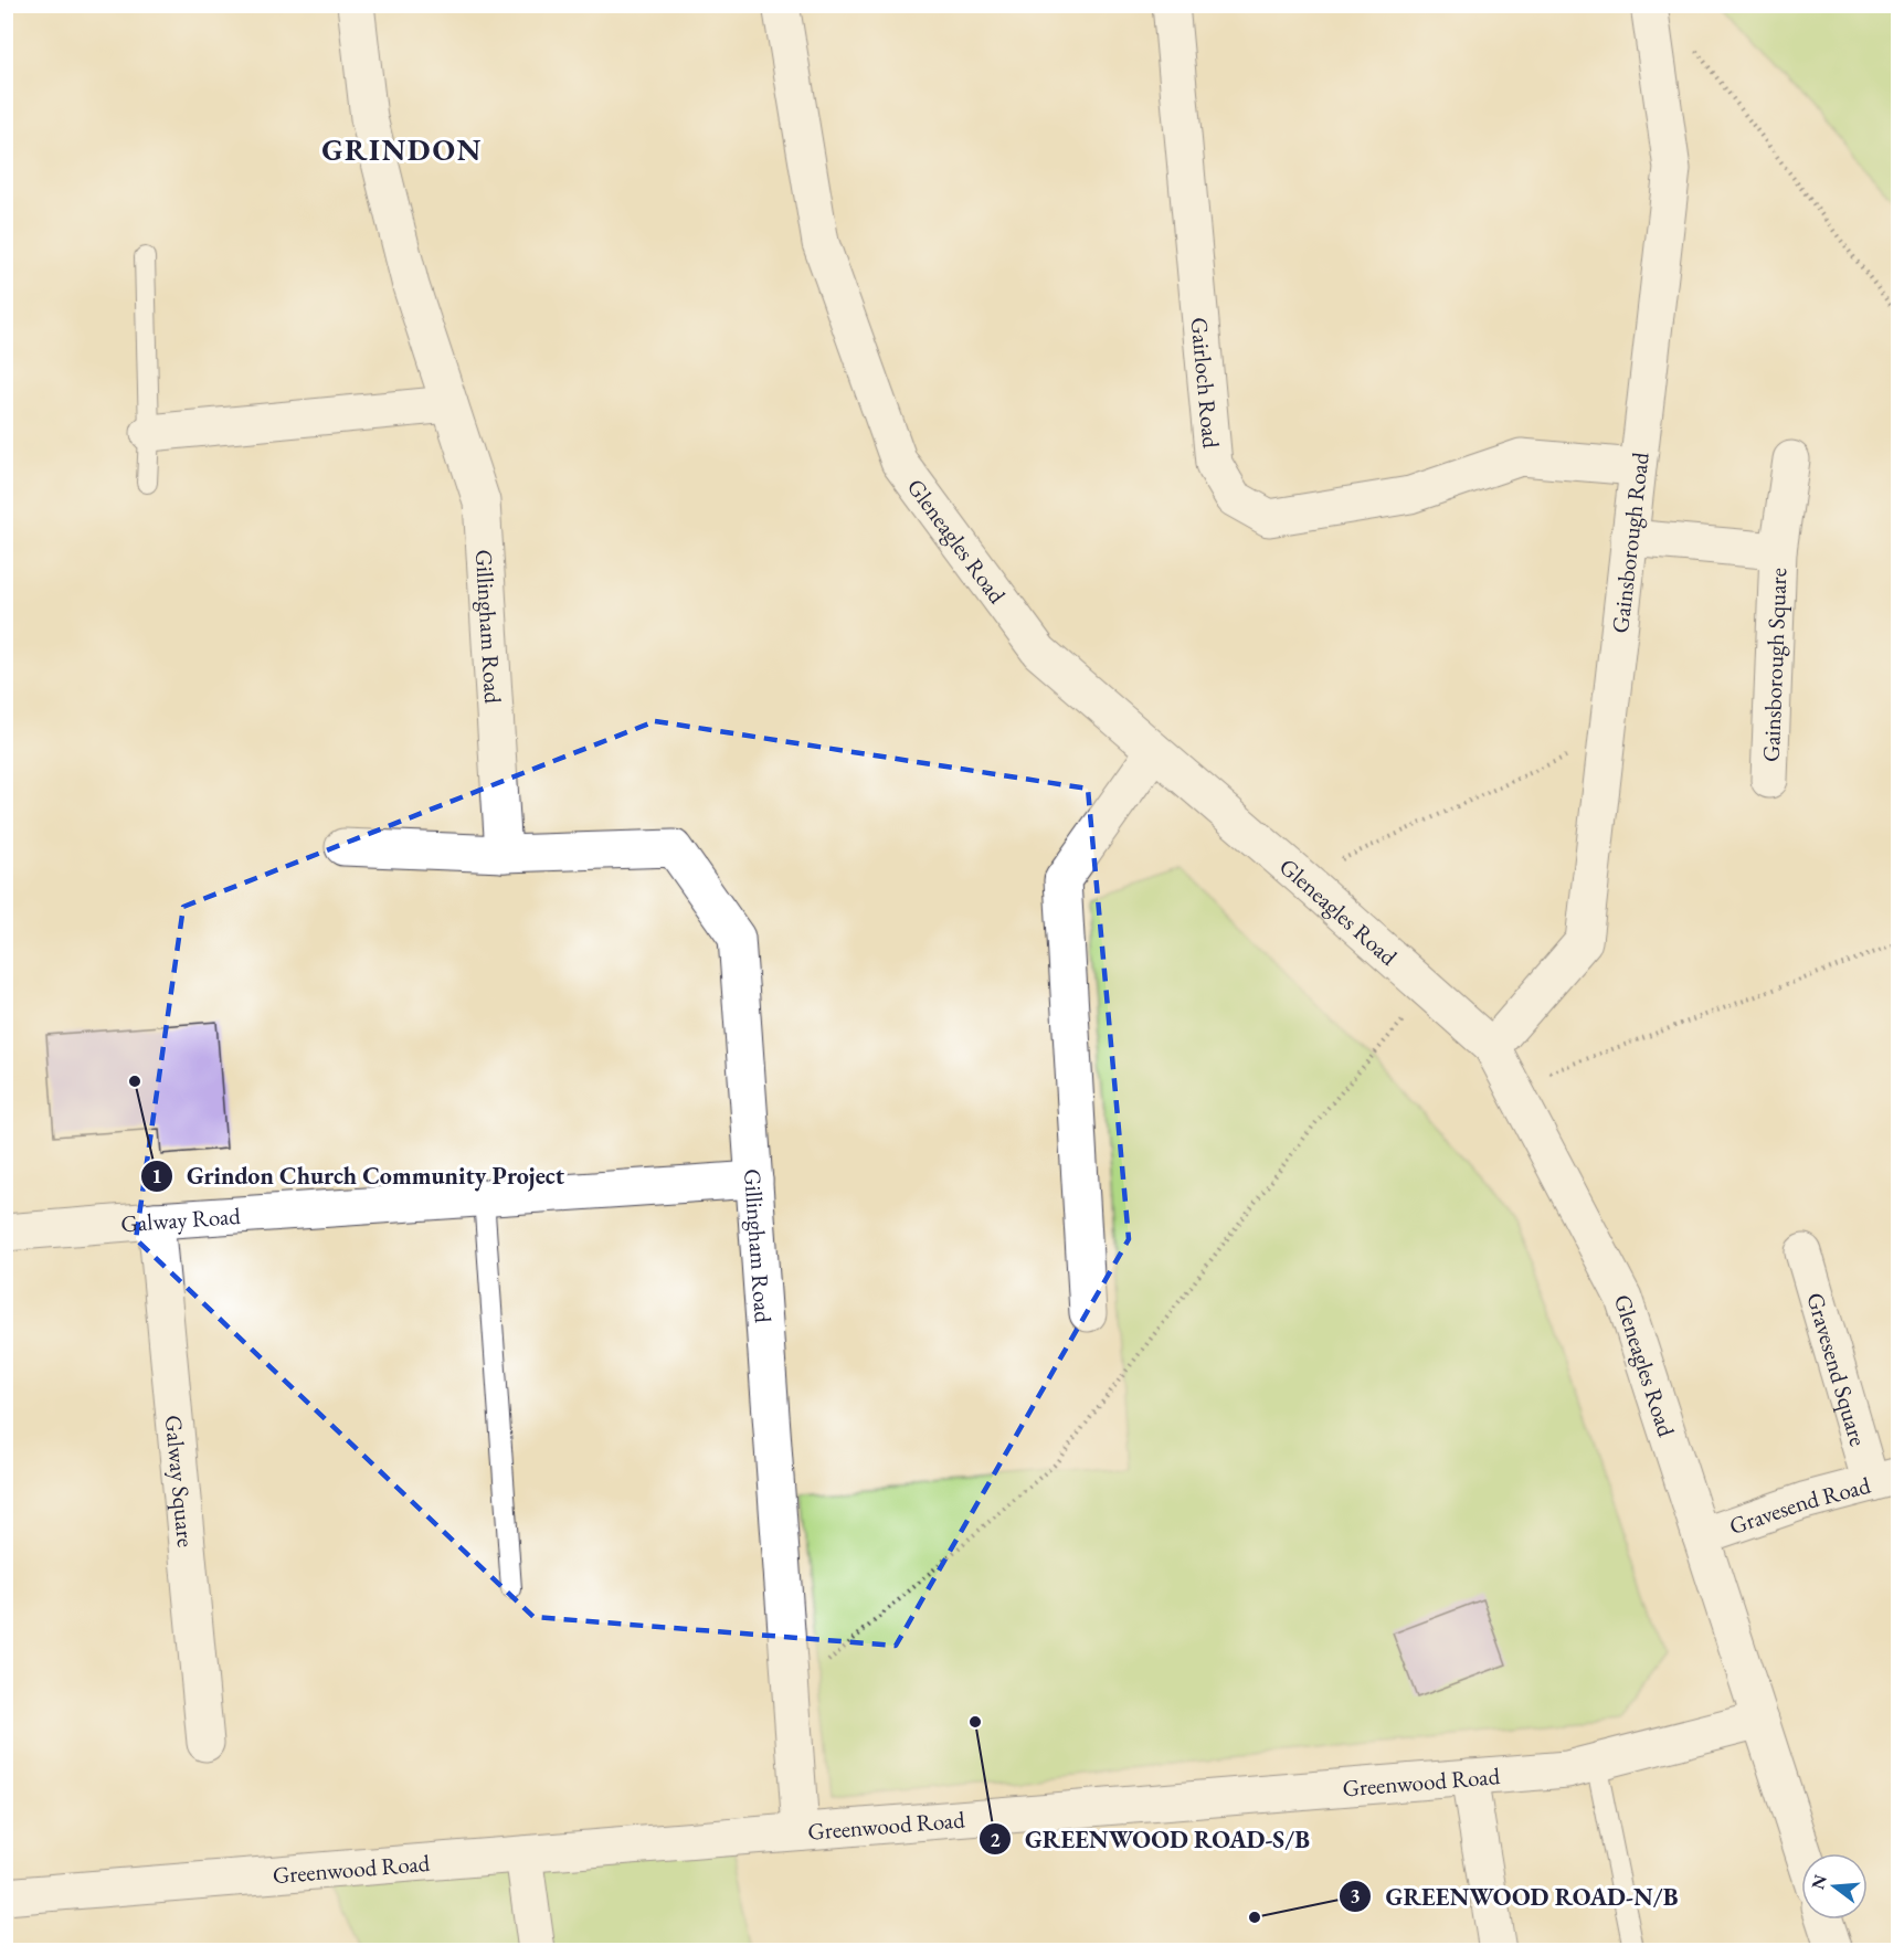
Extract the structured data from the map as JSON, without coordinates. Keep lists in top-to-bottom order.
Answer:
{
  "streets": {
    "street": [
      "Gairloch Road",
      "Gleneagles Road",
      "Gainsborough Road",
      "Gillingham Road",
      "Gainsborough Square",
      "Galway Road",
      "Gravesend Square",
      "Galway Square",
      "Gravesend Road",
      "Greenwood Road"
    ]
  },
  "crossings": [
    ["Gairloch Road", "Gainsborough Road"],
    ["Gleneagles Road", "Gainsborough Road"],
    ["Gleneagles Road", "Gravesend Road"],
    ["Gleneagles Road", "Greenwood Road"],
    ["Gainsborough Road", "Gainsborough Square"],
    ["Gillingham Road", "Galway Road"],
    ["Gillingham Road", "Greenwood Road"],
    ["Galway Road", "Galway Square"],
    ["Gravesend Square", "Gravesend Road"]
  ],
  "districts": ["GRINDON"],
  "places": ["Grindon Church Community Project", "GREENWOOD ROAD-S/B", "GREENWOOD ROAD-N/B"],
  "north": "left"
}
